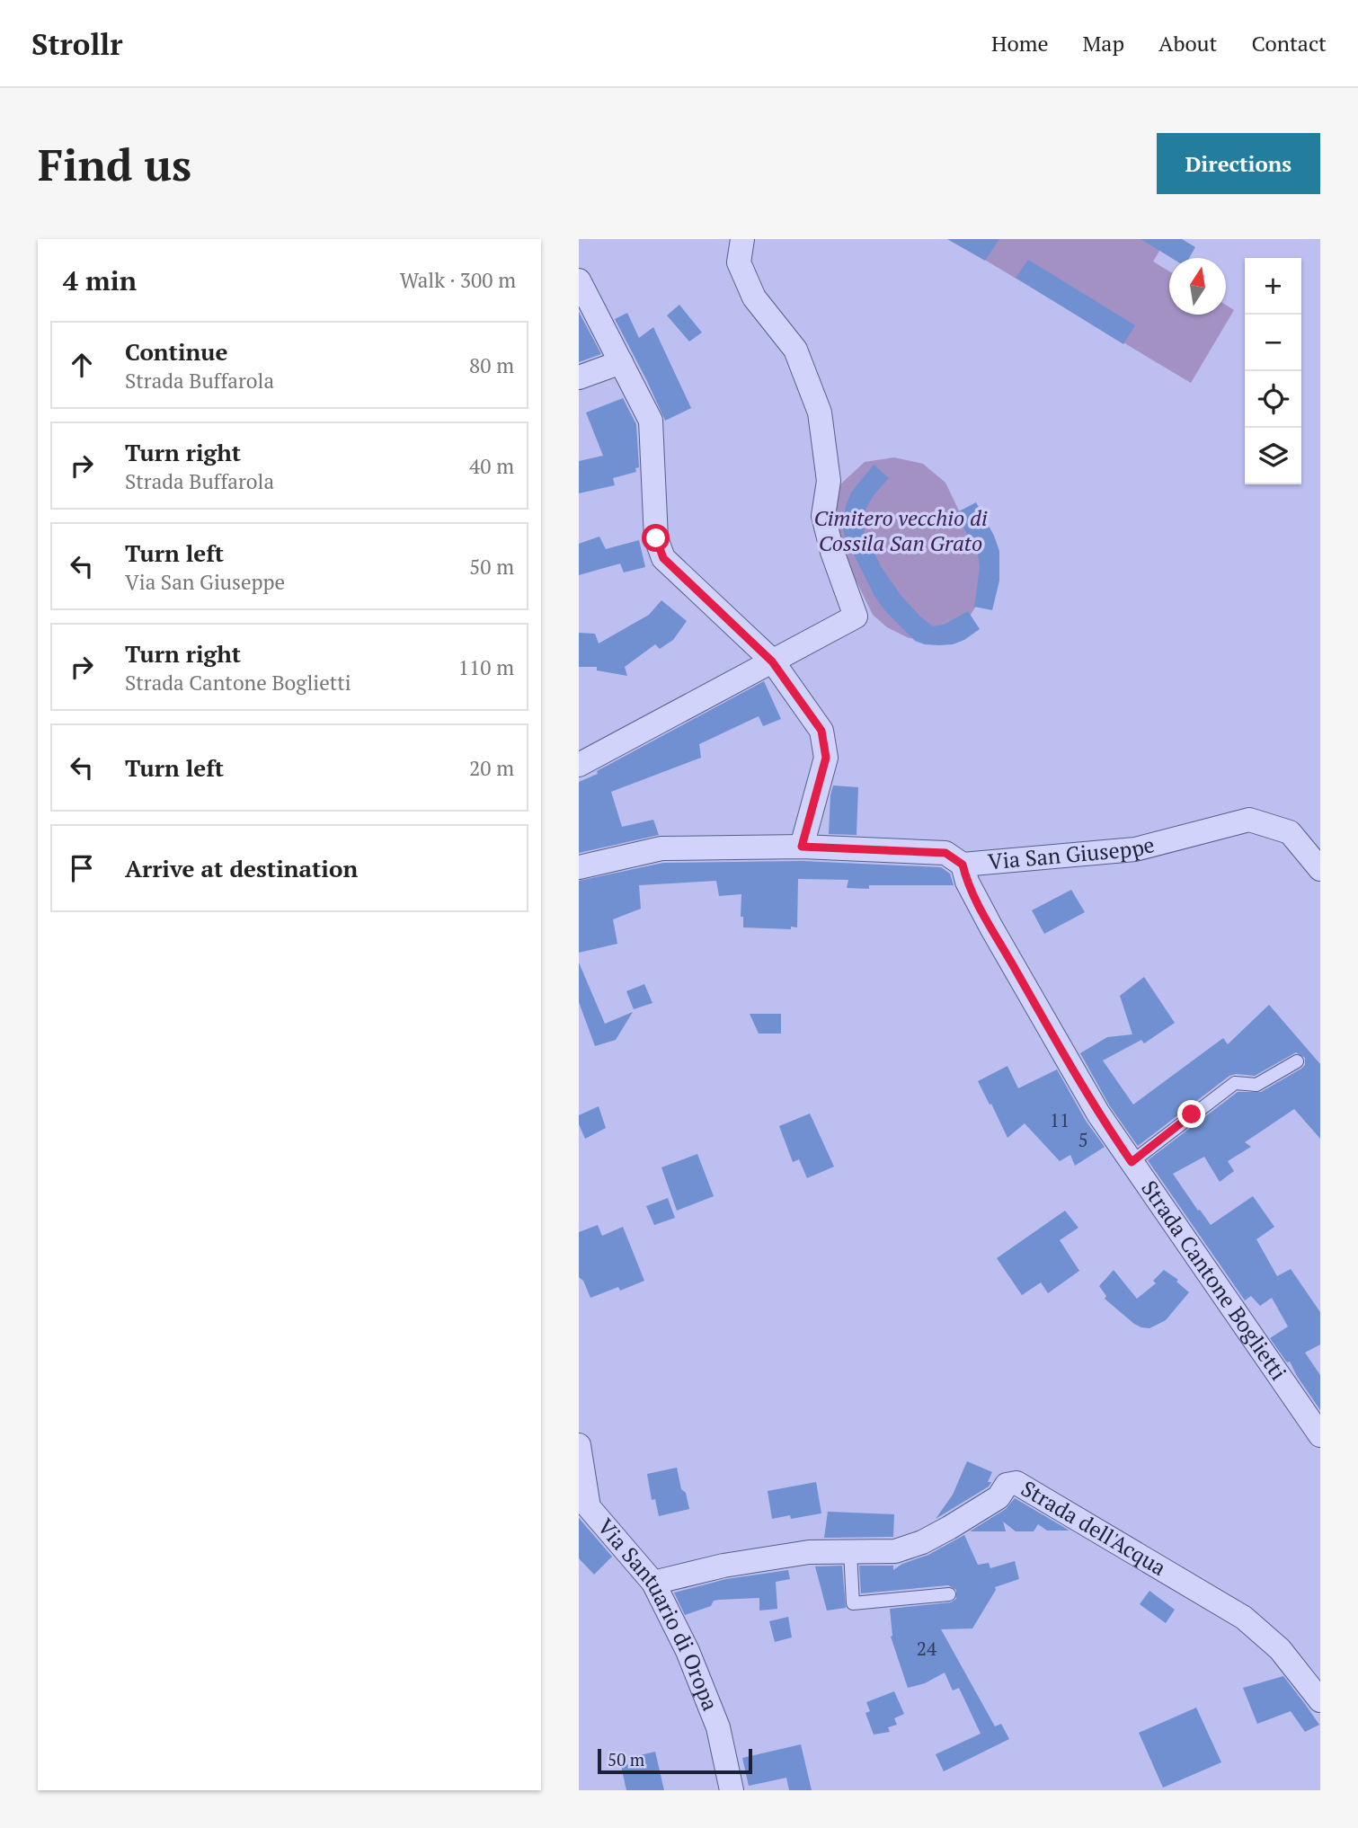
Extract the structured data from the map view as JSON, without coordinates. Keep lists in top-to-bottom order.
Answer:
{
  "streets": {
    "street": [
      "Via San Giuseppe",
      "Strada Cantone Boglietti",
      "Strada dell'Acqua",
      "Via Santuario di Oropa"
    ]
  },
  "crossings": [
    ["Via San Giuseppe", "Strada Cantone Boglietti"],
    ["Strada dell'Acqua", "Via Santuario di Oropa"]
  ],
  "parks": ["Cimitero vecchio di Cossila San Grato"],
  "house_numbers": ["11", "5", "24"],
  "scale_bar": "50 m",
  "north": "top",
  "page": {
    "header": "Strollr",
    "nav": [
      "Home",
      "Map",
      "About",
      "Contact"
    ],
    "buttons": "Directions",
    "title": "Find us",
    "heading": ["4 min", "Walk · 300 m"],
    "map_buttons": ["+", "−"],
    "list": [
      ["Continue", "Strada Buffarola", "80 m"],
      ["Turn right", "Strada Buffarola", "40 m"],
      ["Turn left", "Via San Giuseppe", "50 m"],
      ["Turn right", "Strada Cantone Boglietti", "110 m"],
      ["Turn left", "20 m"],
      "Arrive at destination"
    ],
    "scale": "50 m"
  }
}
